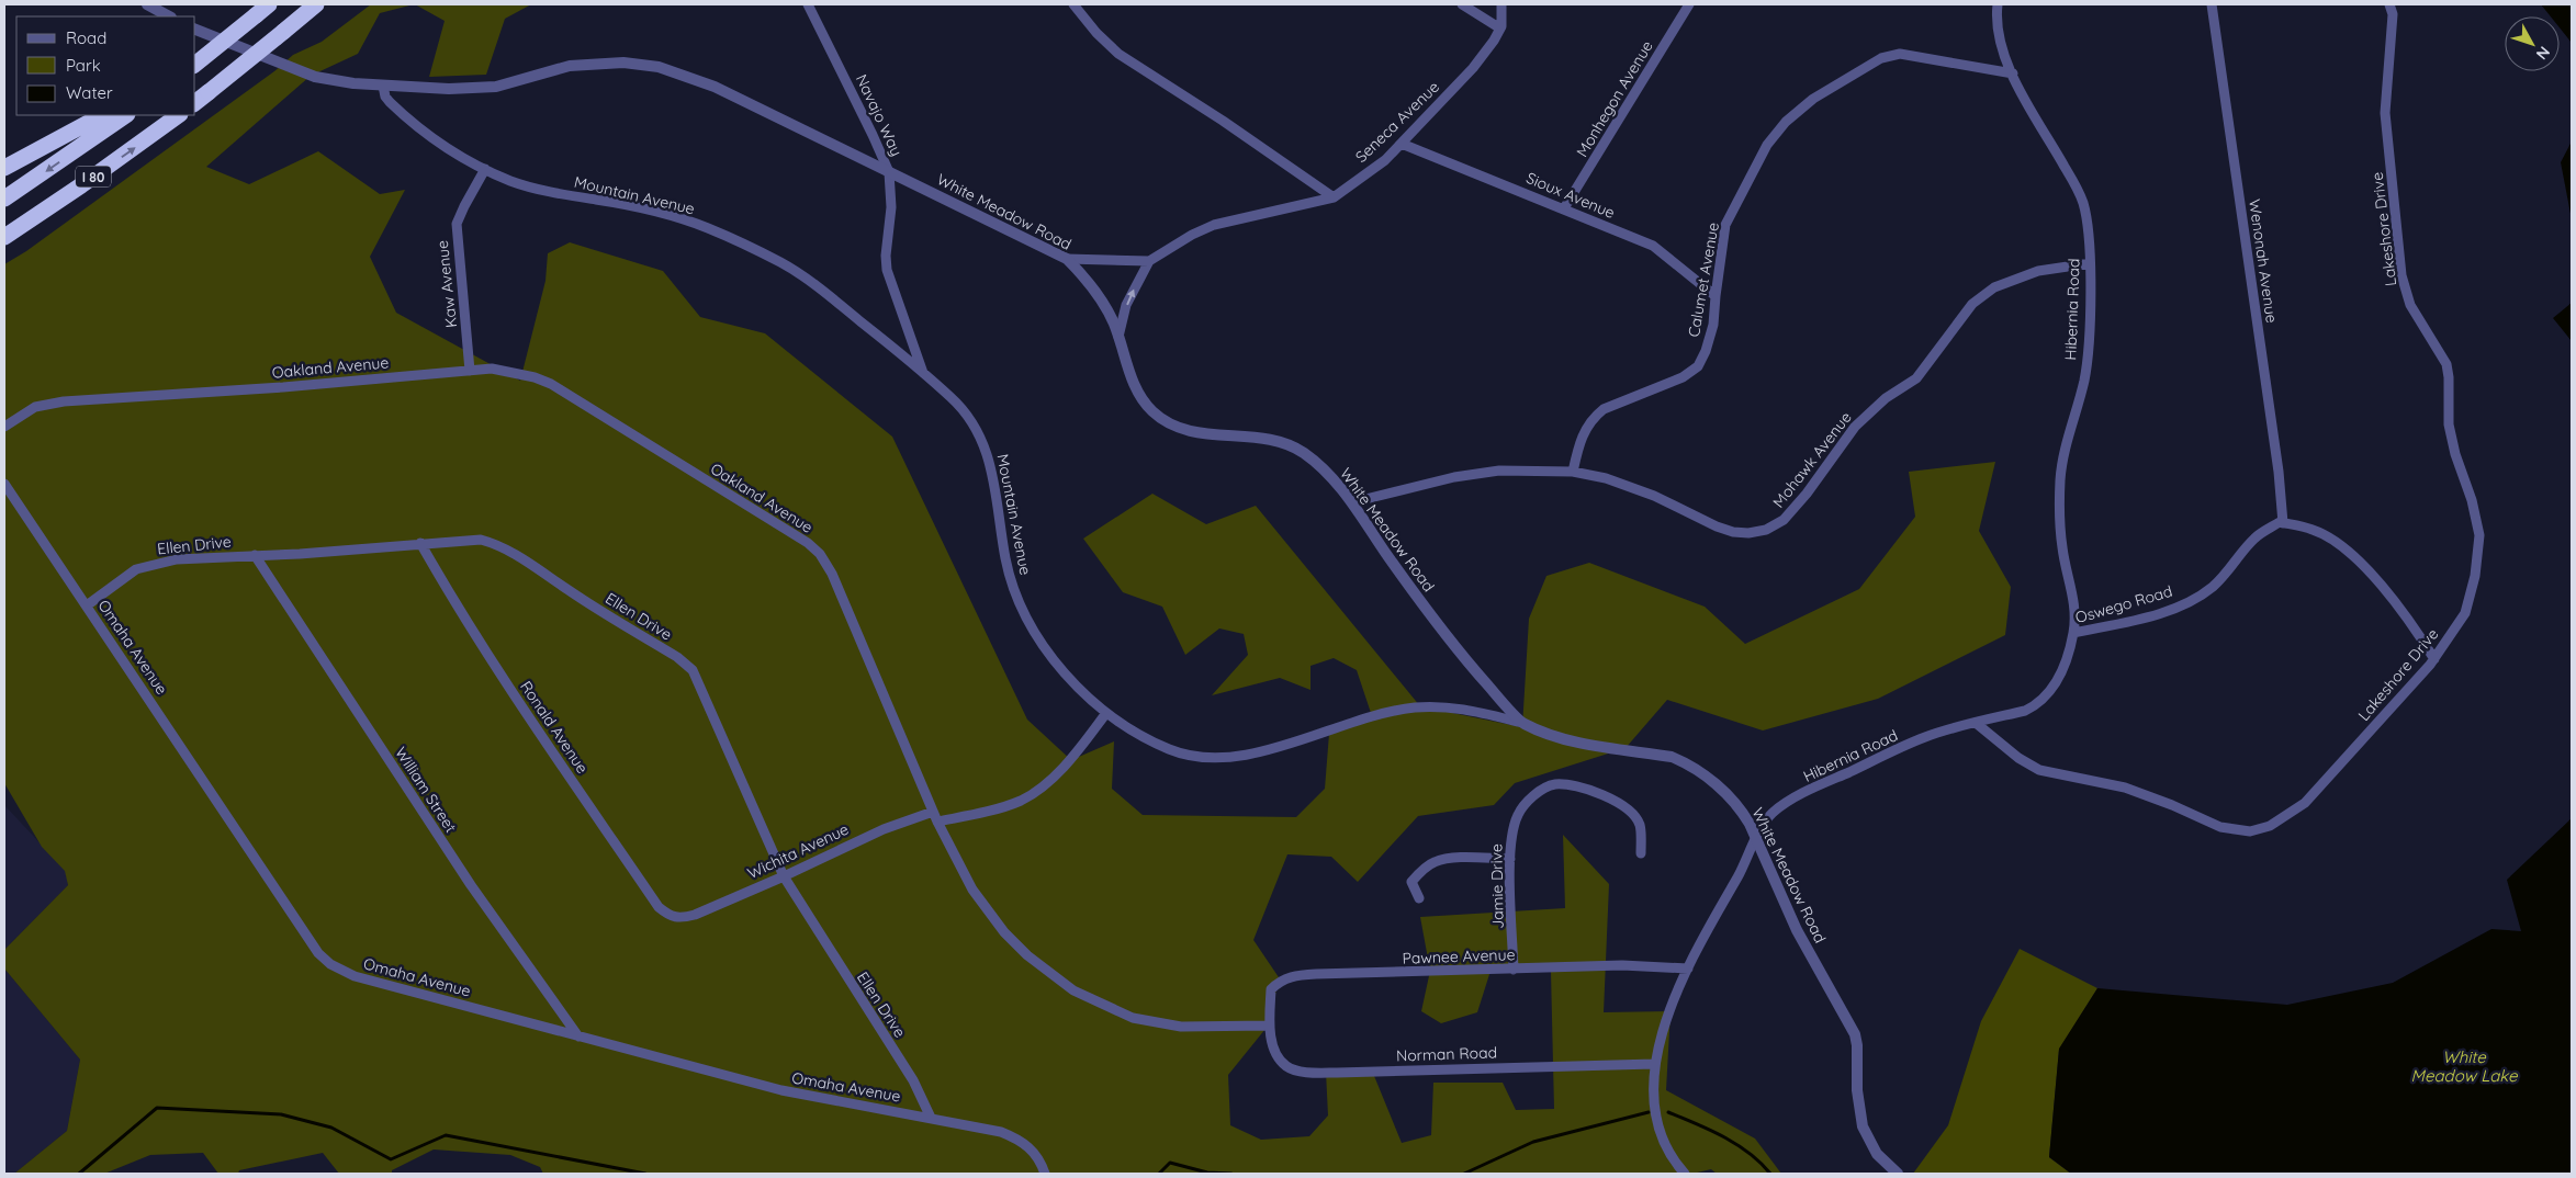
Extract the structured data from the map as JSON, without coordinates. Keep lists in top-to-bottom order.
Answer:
{
  "streets": {
    "highway": ["I 80"],
    "street": [
      "Monhegon Avenue",
      "Navajo Way",
      "Seneca Avenue",
      "Mountain Avenue",
      "Sioux Avenue",
      "White Meadow Road",
      "Lakeshore Drive",
      "Wenonah Avenue",
      "Calumet Avenue",
      "Kaw Avenue",
      "Hibernia Road",
      "Oakland Avenue",
      "Mohawk Avenue",
      "Ellen Drive",
      "Oswego Road",
      "Omaha Avenue",
      "Ronald Avenue",
      "William Street",
      "Wichita Avenue",
      "Jamie Drive",
      "Pawnee Avenue",
      "Norman Road"
    ]
  },
  "crossings": [
    ["Monhegon Avenue", "Sioux Avenue"],
    ["Navajo Way", "Mountain Avenue"],
    ["Navajo Way", "White Meadow Road"],
    ["Seneca Avenue", "Sioux Avenue"],
    ["Mountain Avenue", "White Meadow Road"],
    ["Mountain Avenue", "Kaw Avenue"],
    ["Mountain Avenue", "Wichita Avenue"],
    ["Sioux Avenue", "Calumet Avenue"],
    ["White Meadow Road", "Hibernia Road"],
    ["White Meadow Road", "Mohawk Avenue"],
    ["Lakeshore Drive", "Hibernia Road"],
    ["Lakeshore Drive", "Oswego Road"],
    ["Wenonah Avenue", "Oswego Road"],
    ["Calumet Avenue", "Hibernia Road"],
    ["Calumet Avenue", "Mohawk Avenue"],
    ["Kaw Avenue", "Oakland Avenue"],
    ["Hibernia Road", "Mohawk Avenue"],
    ["Hibernia Road", "Oswego Road"],
    ["Hibernia Road", "Pawnee Avenue"],
    ["Hibernia Road", "Norman Road"],
    ["Oakland Avenue", "Wichita Avenue"],
    ["Oakland Avenue", "Pawnee Avenue"],
    ["Oakland Avenue", "Norman Road"],
    ["Ellen Drive", "Omaha Avenue"],
    ["Ellen Drive", "Ronald Avenue"],
    ["Ellen Drive", "William Street"],
    ["Ellen Drive", "Wichita Avenue"],
    ["Omaha Avenue", "William Street"],
    ["Ronald Avenue", "Wichita Avenue"],
    ["Jamie Drive", "Pawnee Avenue"],
    ["Pawnee Avenue", "Norman Road"]
  ],
  "water": ["White Meadow Lake"],
  "legend": ["Road", "Park", "Water"],
  "north": "bottom right"
}
